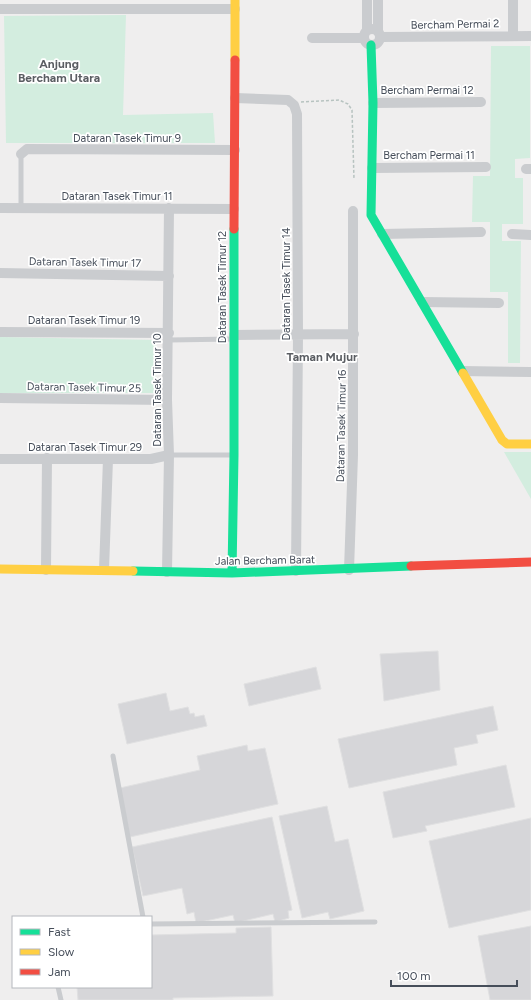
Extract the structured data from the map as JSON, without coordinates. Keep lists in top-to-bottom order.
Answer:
{
  "streets": {
    "street": [
      "Bercham Permai 2",
      "Bercham Permai 12",
      "Dataran Tasek Timur 9",
      "Bercham Permai 11",
      "Dataran Tasek Timur 11",
      "Dataran Tasek Timur 17",
      "Dataran Tasek Timur 14",
      "Dataran Tasek Timur 12",
      "Dataran Tasek Timur 19",
      "Dataran Tasek Timur 25",
      "Dataran Tasek Timur 10",
      "Dataran Tasek Timur 16",
      "Dataran Tasek Timur 29",
      "Jalan Bercham Barat"
    ]
  },
  "crossings": [
    ["Dataran Tasek Timur 9", "Dataran Tasek Timur 12"],
    ["Dataran Tasek Timur 11", "Dataran Tasek Timur 12"],
    ["Dataran Tasek Timur 11", "Dataran Tasek Timur 10"],
    ["Dataran Tasek Timur 17", "Dataran Tasek Timur 10"],
    ["Dataran Tasek Timur 14", "Jalan Bercham Barat"],
    ["Dataran Tasek Timur 12", "Jalan Bercham Barat"],
    ["Dataran Tasek Timur 19", "Dataran Tasek Timur 10"],
    ["Dataran Tasek Timur 25", "Dataran Tasek Timur 10"],
    ["Dataran Tasek Timur 10", "Dataran Tasek Timur 29"],
    ["Dataran Tasek Timur 10", "Jalan Bercham Barat"],
    ["Dataran Tasek Timur 16", "Jalan Bercham Barat"]
  ],
  "districts": ["Anjung Bercham Utara", "Taman Mujur"],
  "legend": ["Fast", "Slow", "Jam"],
  "scale_bar": "100 m"
}
